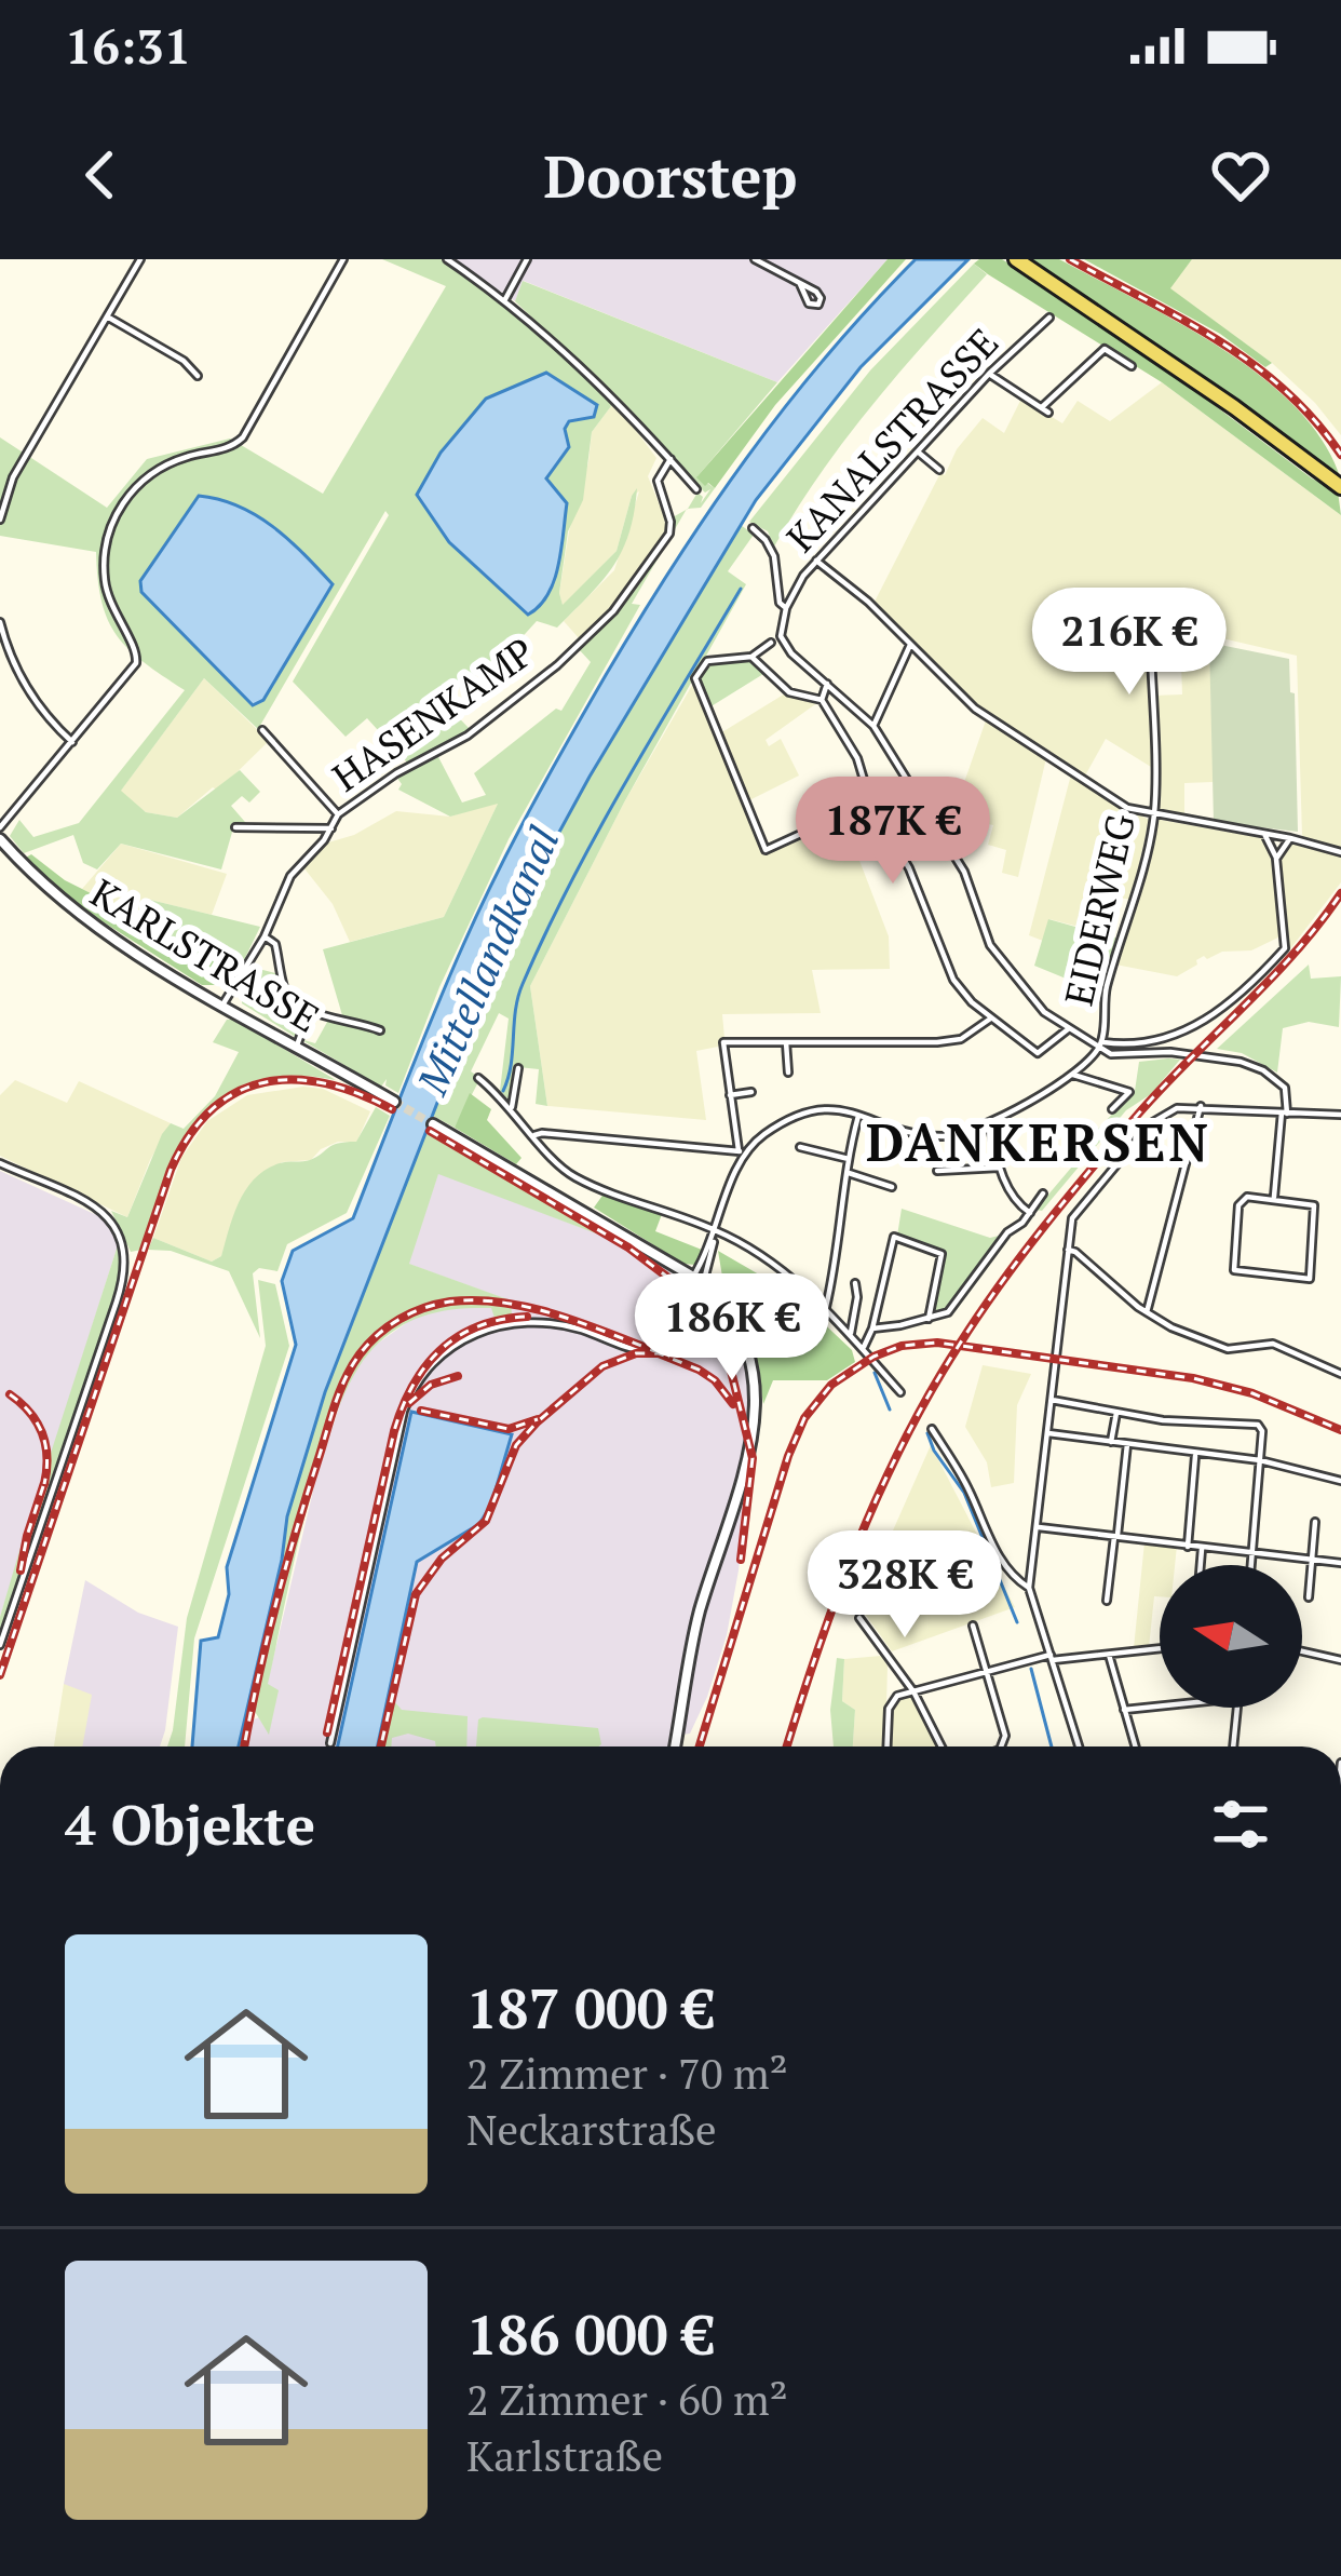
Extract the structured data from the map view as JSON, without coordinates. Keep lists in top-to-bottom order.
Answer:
{
  "streets": {
    "street": [
      "KANALSTRASSE",
      "HASENKAMP",
      "EIDERWEG",
      "KARLSTRASSE"
    ]
  },
  "crossings": [
    ["HASENKAMP", "KARLSTRASSE"]
  ],
  "districts": ["DANKERSEN"],
  "water": ["Mittellandkanal"],
  "north": "left",
  "page": {
    "status": "16:31",
    "header": "Doorstep",
    "price": [
      "216K €",
      "187K €",
      "186K €",
      "328K €"
    ],
    "heading": "4 Objekte",
    "list": [
      {
        "name": "187 000 €",
        "note": "2 Zimmer · 70 m² · Neckarstraße"
      },
      {
        "name": "186 000 €",
        "note": "2 Zimmer · 60 m² · Karlstraße"
      }
    ]
  }
}
